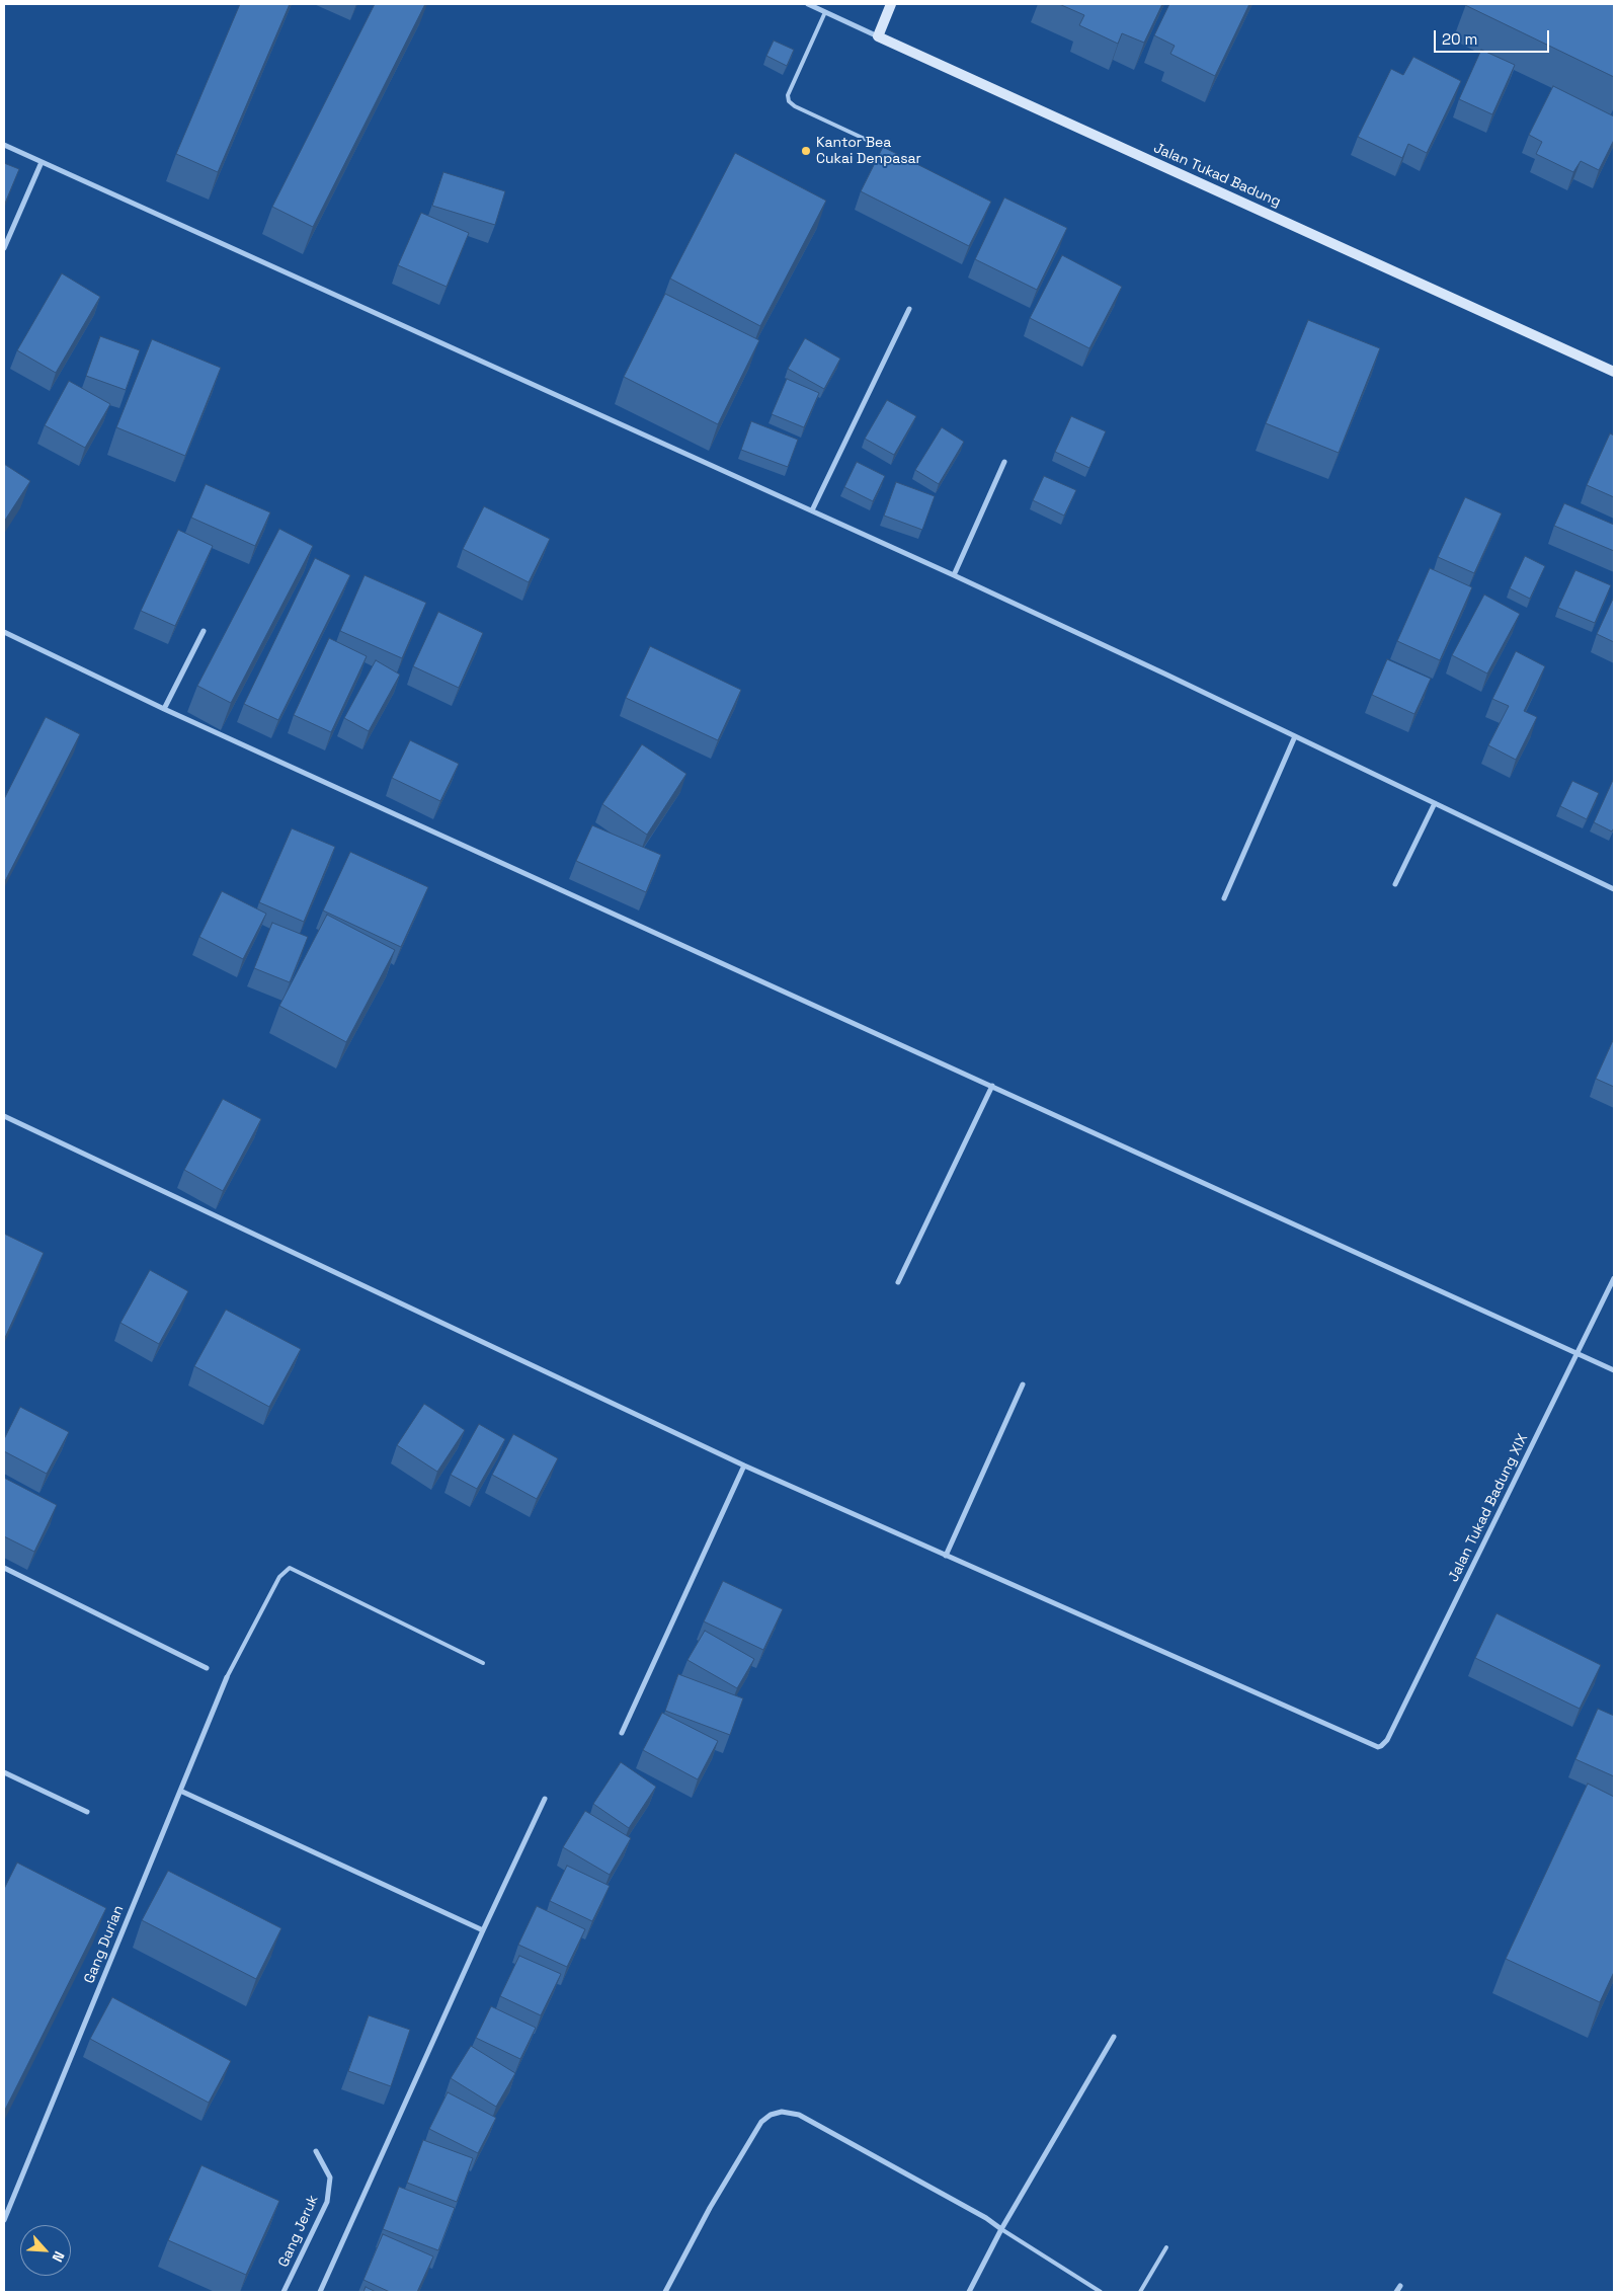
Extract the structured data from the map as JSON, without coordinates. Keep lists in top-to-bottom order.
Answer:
{
  "streets": {
    "street": [
      "Jalan Tukad Badung",
      "Jalan Tukad Badung XIX",
      "Gang Durian",
      "Gang Jeruk"
    ]
  },
  "places": ["Kantor Bea Cukai Denpasar"],
  "scale_bar": "20 m",
  "north": "bottom right"
}
